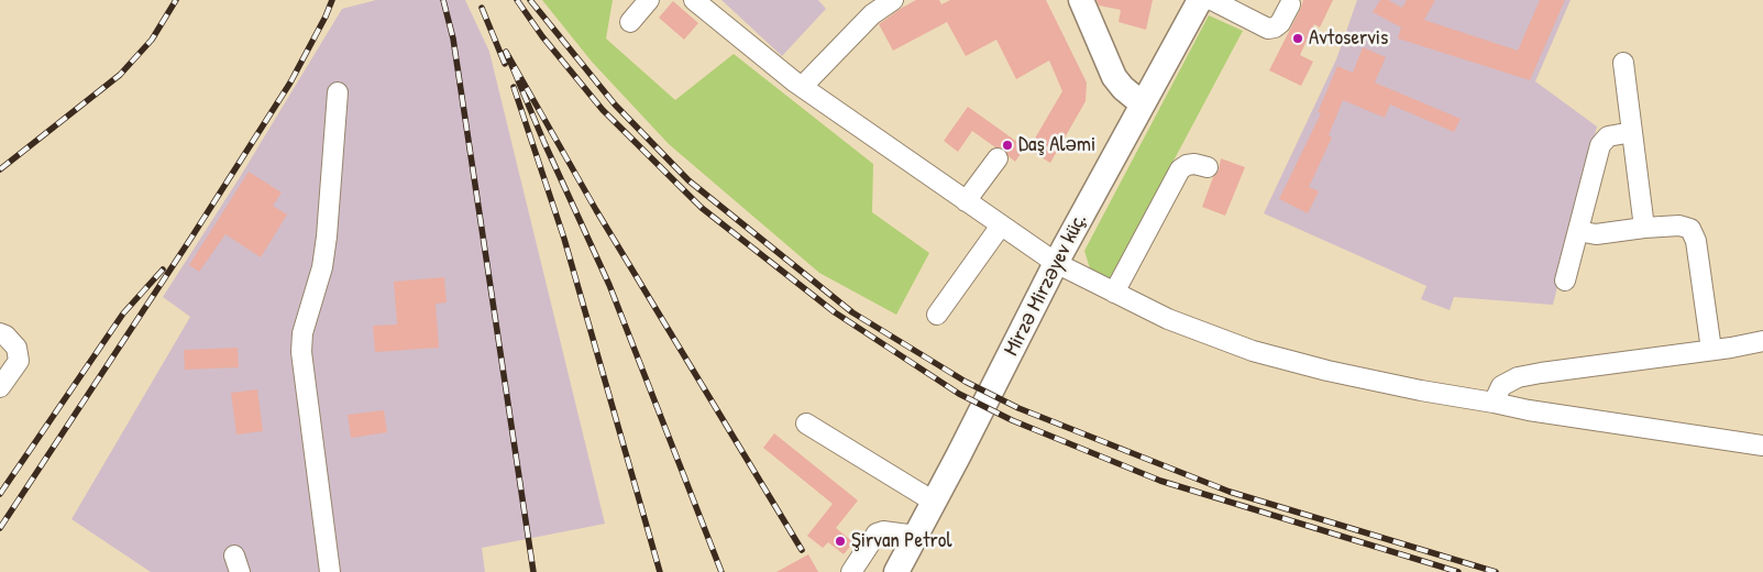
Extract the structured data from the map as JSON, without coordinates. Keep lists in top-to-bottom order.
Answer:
{
  "streets": {
    "main road": ["Mirzə Mirzəyev küç."]
  },
  "places": ["Avtoservis", "Daş Aləmi", "Şirvan Petrol"]
}
